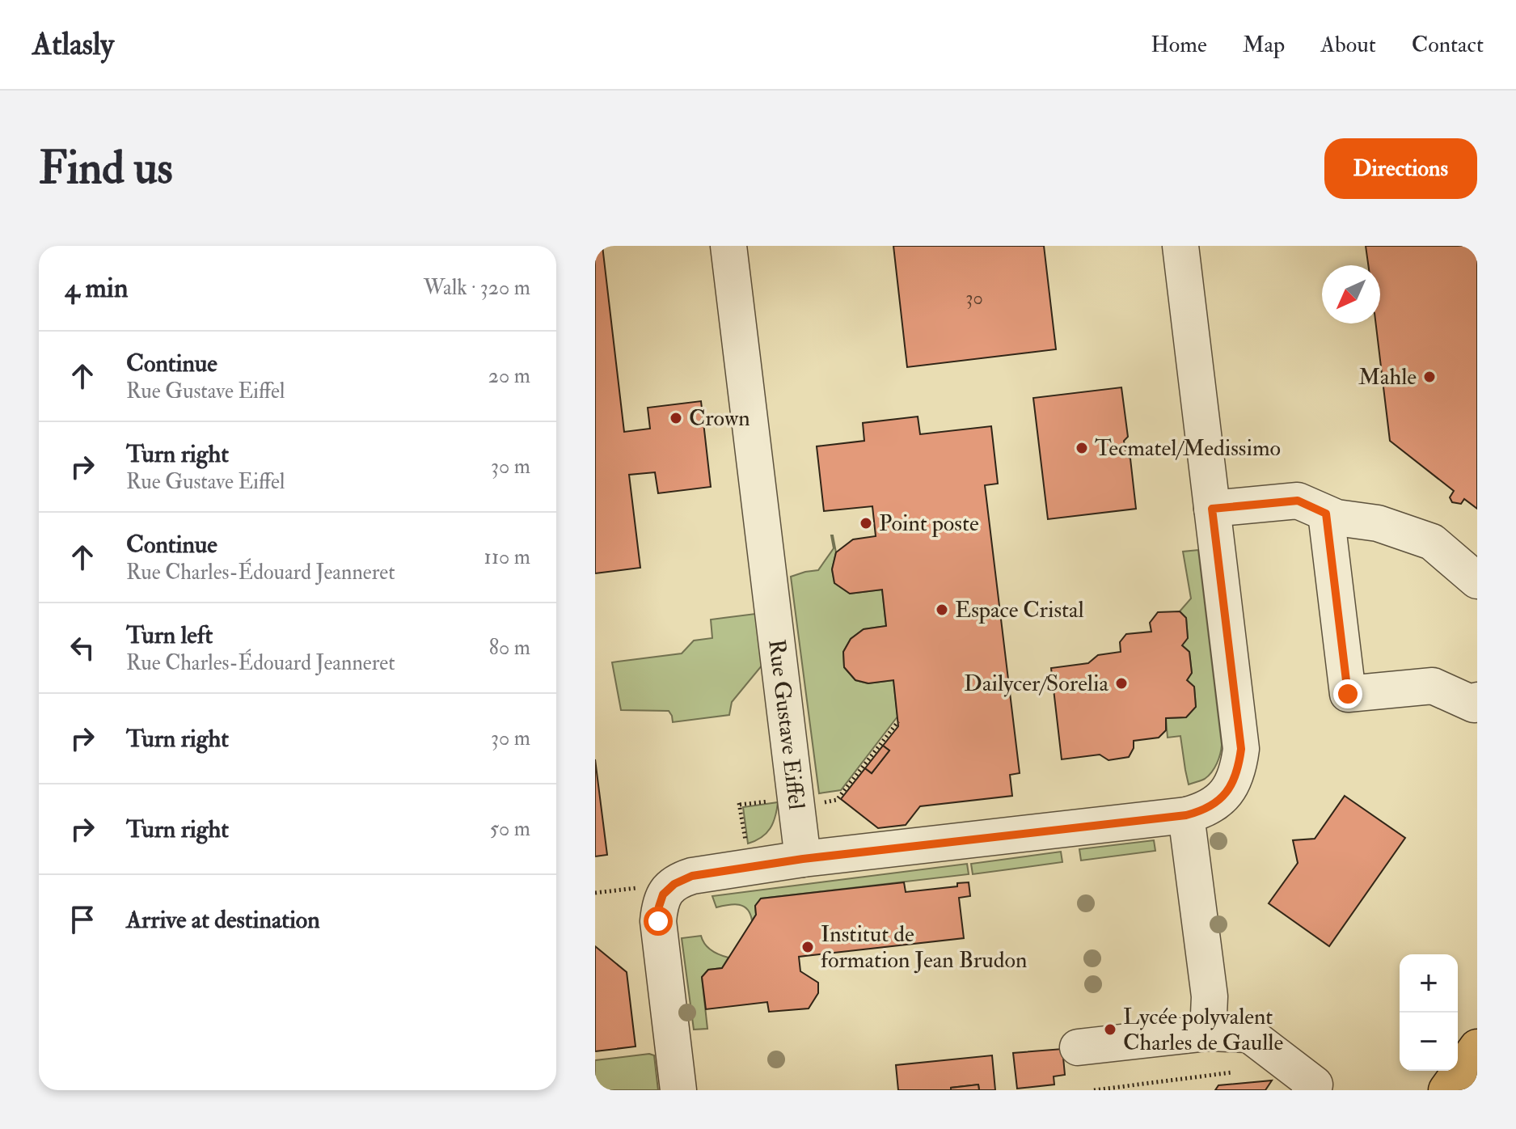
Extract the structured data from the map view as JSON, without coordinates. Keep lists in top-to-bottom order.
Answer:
{
  "streets": {
    "street": ["Rue Gustave Eiffel"]
  },
  "places": [
    "Mahle",
    "Crown",
    "Tecmatel/Medissimo",
    "Point poste",
    "Espace Cristal",
    "Dailycer/Sorelia",
    "Institut de formation Jean Brudon",
    "Lycée polyvalent Charles de Gaulle"
  ],
  "house_numbers": ["30"],
  "north": "bottom left",
  "page": {
    "header": "Atlasly",
    "nav": [
      "Home",
      "Map",
      "About",
      "Contact"
    ],
    "buttons": "Directions",
    "title": "Find us",
    "heading": ["4 min", "Walk · 320 m"],
    "list": [
      ["Continue", "Rue Gustave Eiffel", "20 m"],
      ["Turn right", "Rue Gustave Eiffel", "30 m"],
      ["Continue", "Rue Charles-Édouard Jeanneret", "110 m"],
      ["Turn left", "Rue Charles-Édouard Jeanneret", "80 m"],
      ["Turn right", "30 m"],
      ["Turn right", "50 m"],
      "Arrive at destination"
    ],
    "map_buttons": ["+", "−"]
  }
}
